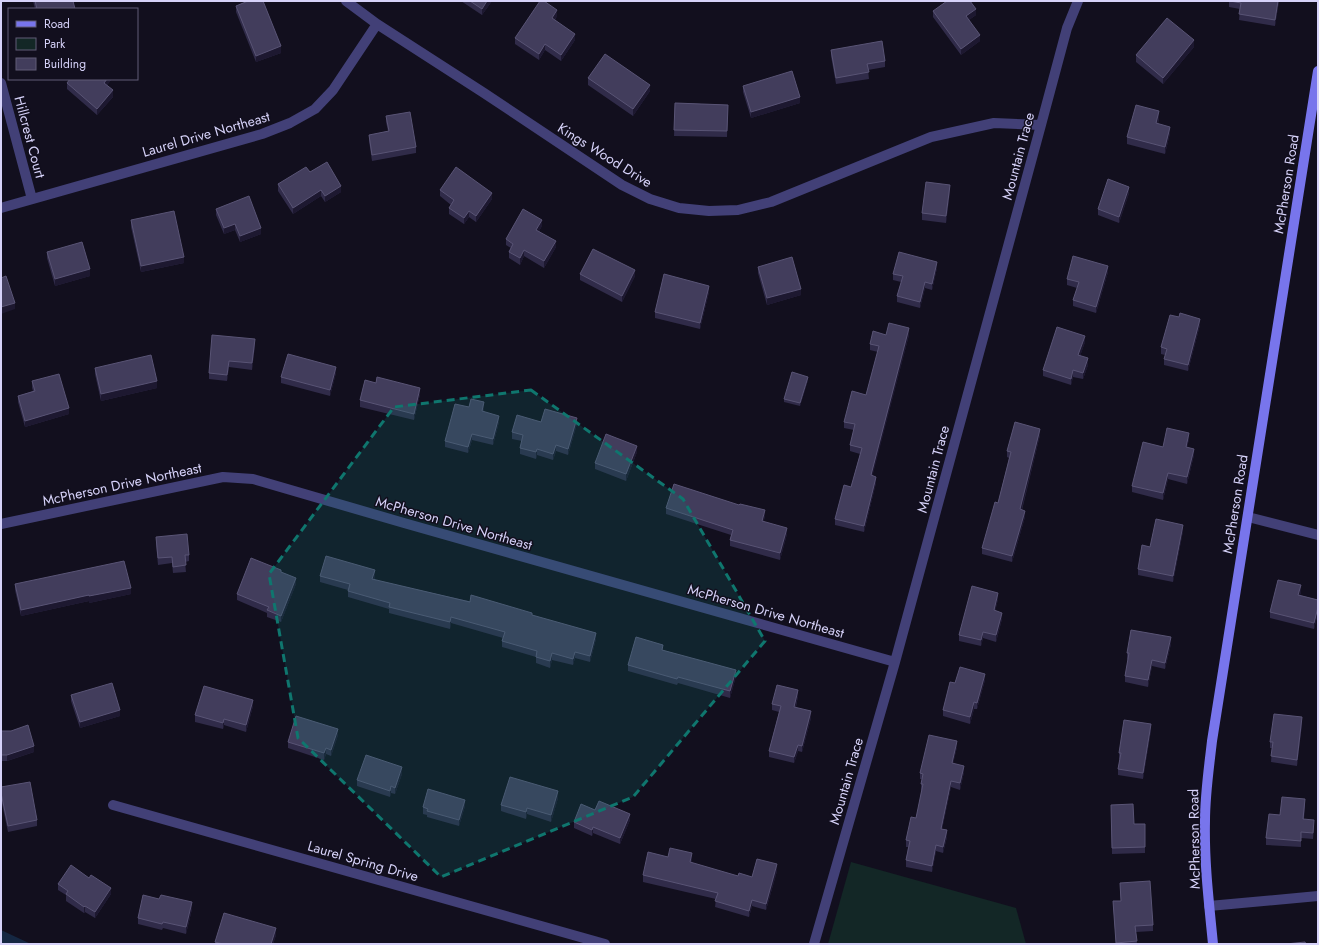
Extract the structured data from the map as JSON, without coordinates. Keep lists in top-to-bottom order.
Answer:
{
  "streets": {
    "street": [
      "Laurel Drive Northeast",
      "Hillcrest Court",
      "Kings Wood Drive",
      "Mountain Trace",
      "McPherson Road",
      "McPherson Drive Northeast",
      "Laurel Spring Drive"
    ]
  },
  "crossings": [
    ["Laurel Drive Northeast", "Hillcrest Court"],
    ["Laurel Drive Northeast", "Kings Wood Drive"],
    ["Kings Wood Drive", "Mountain Trace"],
    ["Mountain Trace", "McPherson Drive Northeast"]
  ],
  "legend": ["Road", "Park", "Building"]
}
